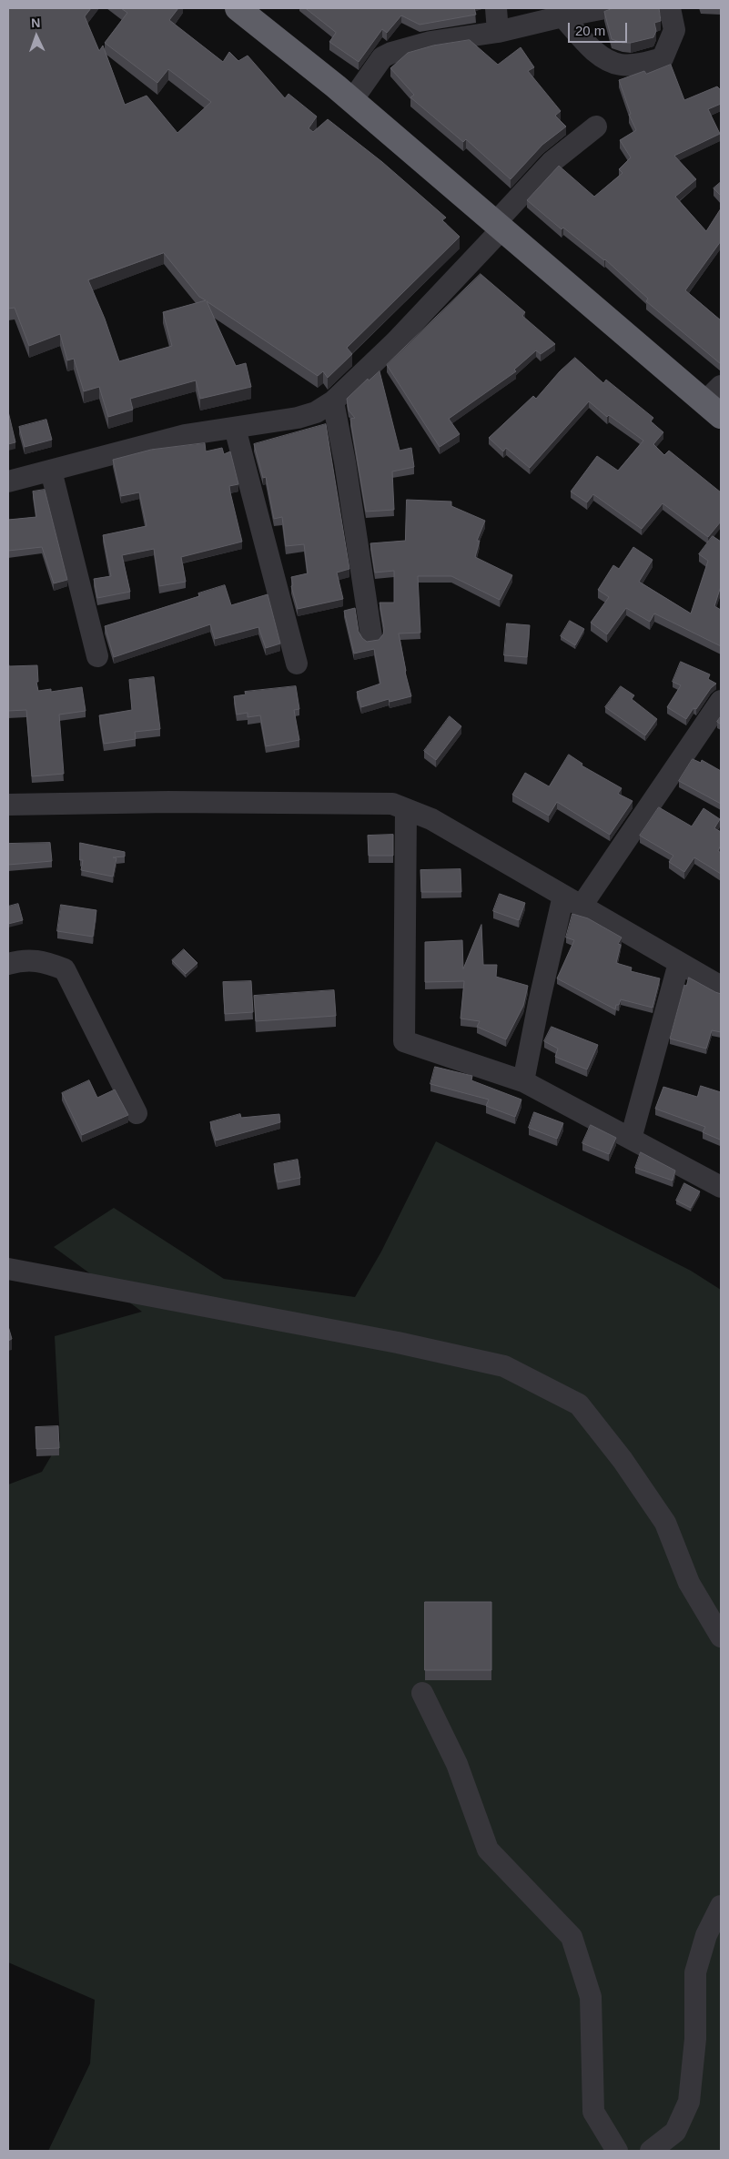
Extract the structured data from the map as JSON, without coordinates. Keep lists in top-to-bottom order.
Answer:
{
  "scale_bar": "20 m",
  "north": "top"
}
